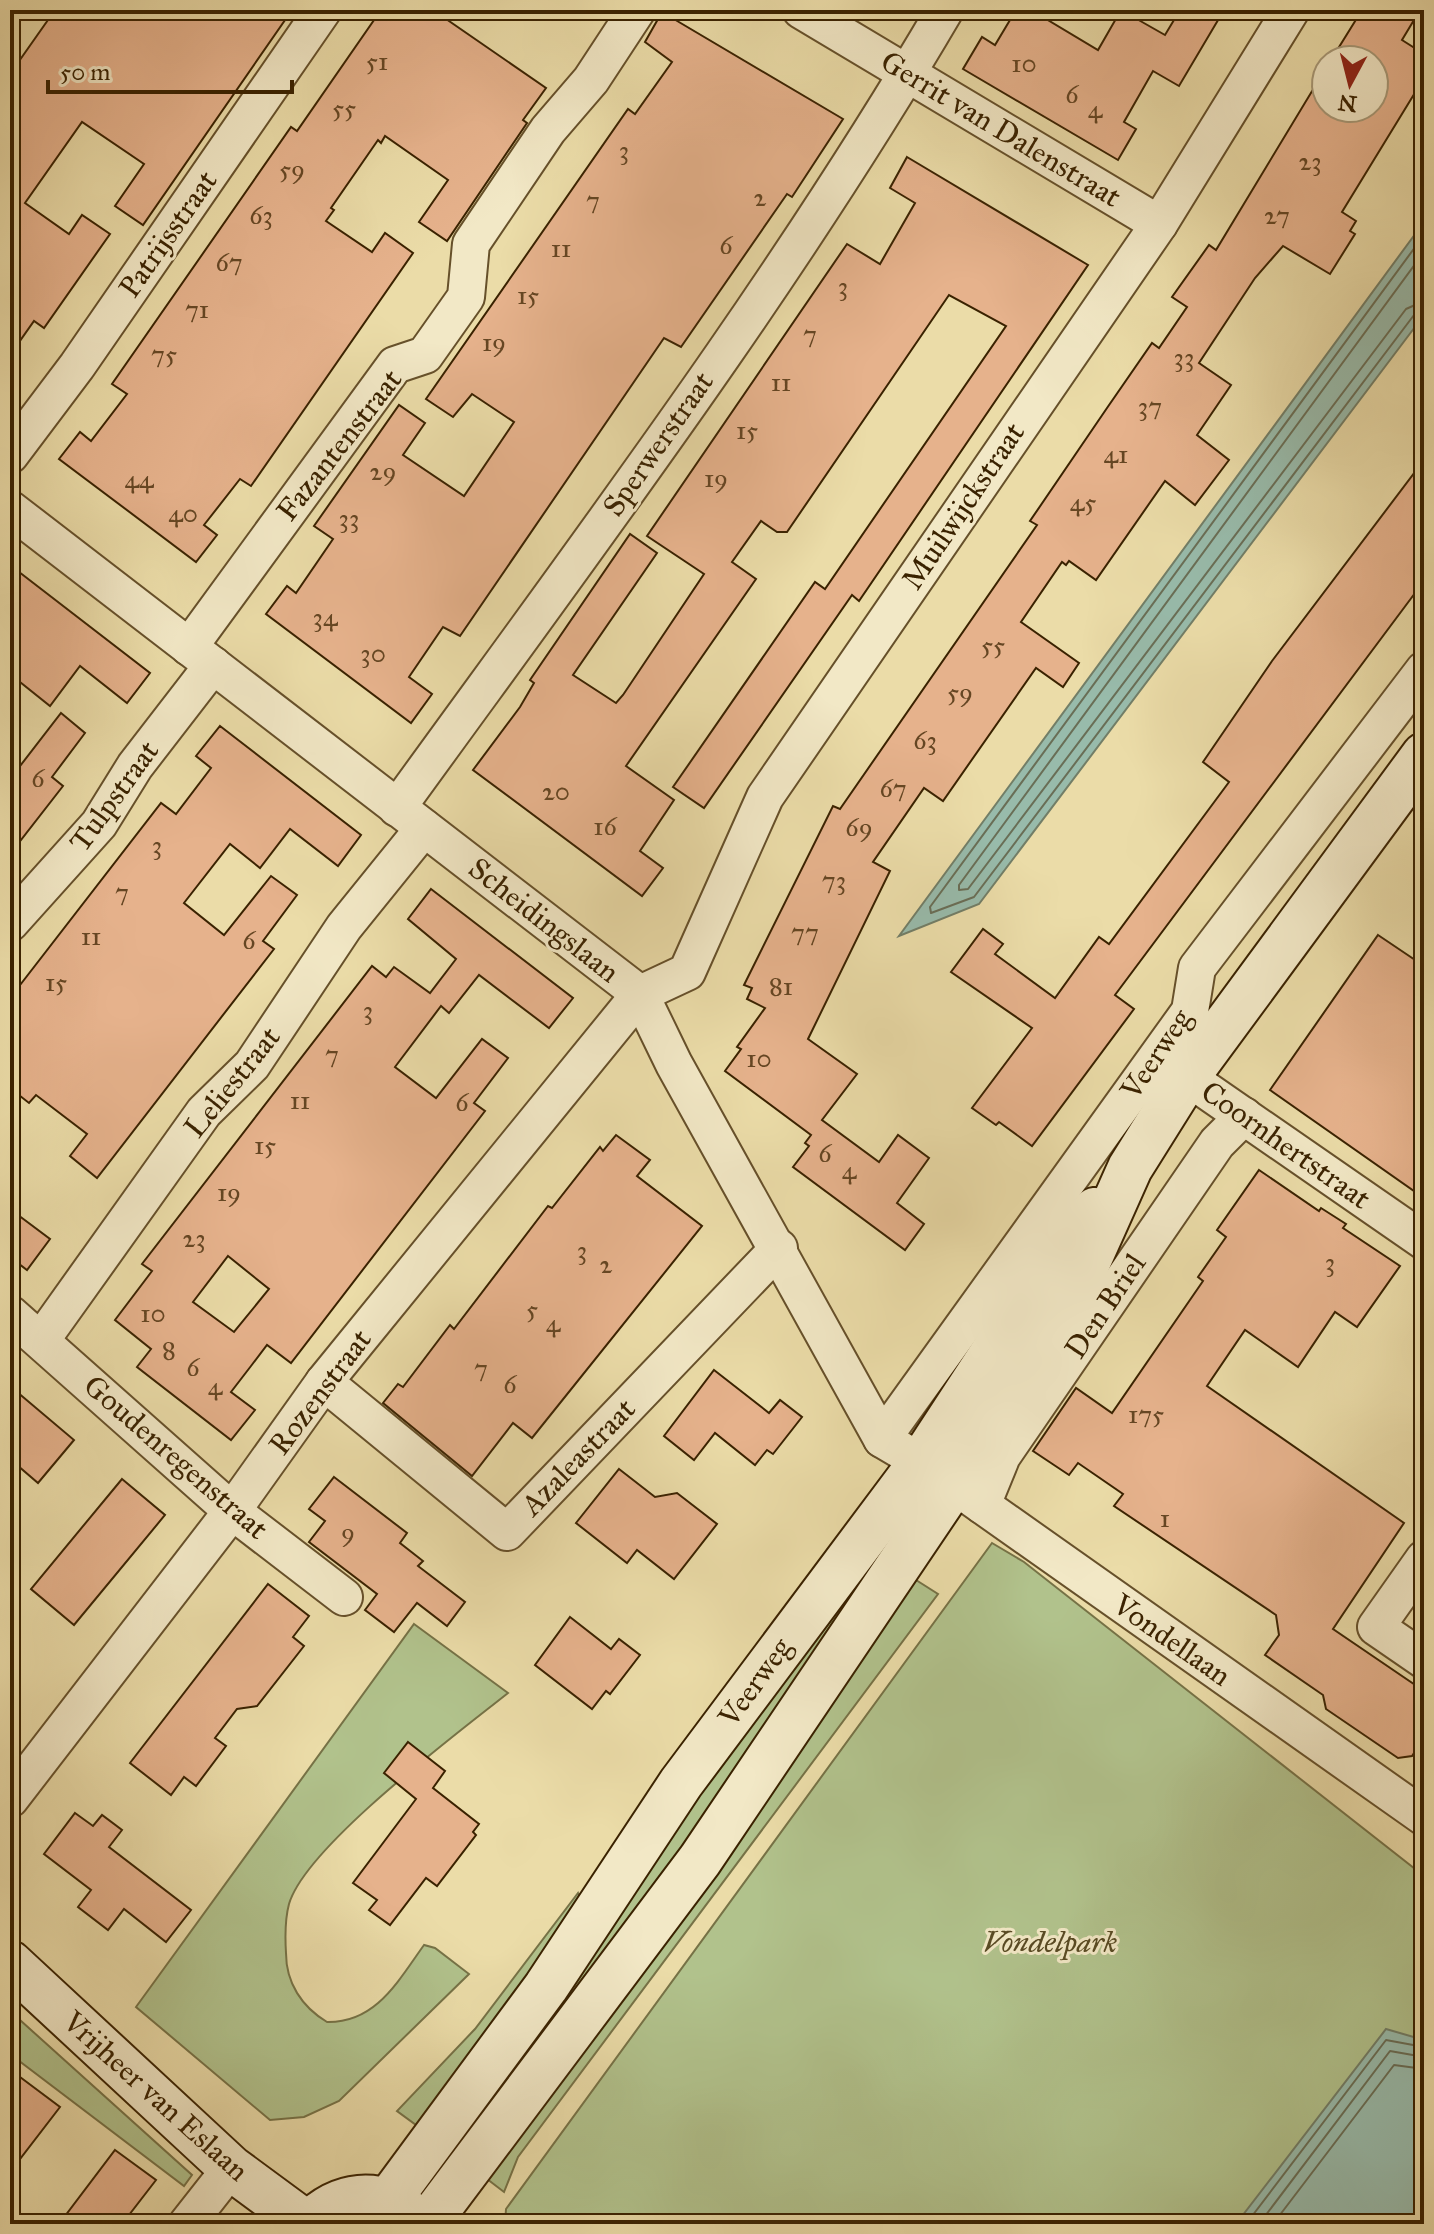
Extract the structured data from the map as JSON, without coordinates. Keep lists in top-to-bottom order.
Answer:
{
  "streets": {
    "street": [
      "Gerrit van Dalenstraat",
      "Patrijsstraat",
      "Sperwerstraat",
      "Fazantenstraat",
      "Muilwijckstraat",
      "Tulpstraat",
      "Scheidingslaan",
      "Veerweg",
      "Leliestraat",
      "Coornhertstraat",
      "Den Briel",
      "Rozenstraat",
      "Goudenregenstraat",
      "Azaleastraat",
      "Vondellaan",
      "Vrijheer van Eslaan"
    ]
  },
  "crossings": [
    ["Gerrit van Dalenstraat", "Sperwerstraat"],
    ["Gerrit van Dalenstraat", "Muilwijckstraat"],
    ["Sperwerstraat", "Scheidingslaan"],
    ["Sperwerstraat", "Leliestraat"],
    ["Fazantenstraat", "Tulpstraat"],
    ["Fazantenstraat", "Scheidingslaan"],
    ["Muilwijckstraat", "Scheidingslaan"],
    ["Muilwijckstraat", "Rozenstraat"],
    ["Tulpstraat", "Scheidingslaan"],
    ["Scheidingslaan", "Veerweg"],
    ["Scheidingslaan", "Leliestraat"],
    ["Scheidingslaan", "Rozenstraat"],
    ["Scheidingslaan", "Azaleastraat"],
    ["Veerweg", "Coornhertstraat"],
    ["Veerweg", "Den Briel"],
    ["Veerweg", "Vondellaan"],
    ["Leliestraat", "Goudenregenstraat"],
    ["Coornhertstraat", "Den Briel"],
    ["Den Briel", "Vondellaan"],
    ["Rozenstraat", "Goudenregenstraat"],
    ["Rozenstraat", "Azaleastraat"]
  ],
  "parks": ["Vondelpark"],
  "house_numbers": [
    "51",
    "10",
    "6",
    "55",
    "4",
    "3",
    "23",
    "59",
    "2",
    "7",
    "63",
    "27",
    "6",
    "11",
    "67",
    "3",
    "15",
    "71",
    "7",
    "19",
    "75",
    "33",
    "11",
    "37",
    "15",
    "41",
    "29",
    "19",
    "44",
    "45",
    "40",
    "33",
    "34",
    "55",
    "30",
    "59",
    "63",
    "6",
    "67",
    "20",
    "16",
    "69",
    "3",
    "73",
    "7",
    "77",
    "11",
    "6",
    "15",
    "81",
    "3",
    "7",
    "10",
    "11",
    "6",
    "15",
    "6",
    "4",
    "19",
    "23",
    "3",
    "3",
    "2",
    "5",
    "10",
    "4",
    "8",
    "6",
    "7",
    "6",
    "4",
    "175",
    "1",
    "9"
  ],
  "scale_bar": "50 m",
  "north": "bottom"
}
